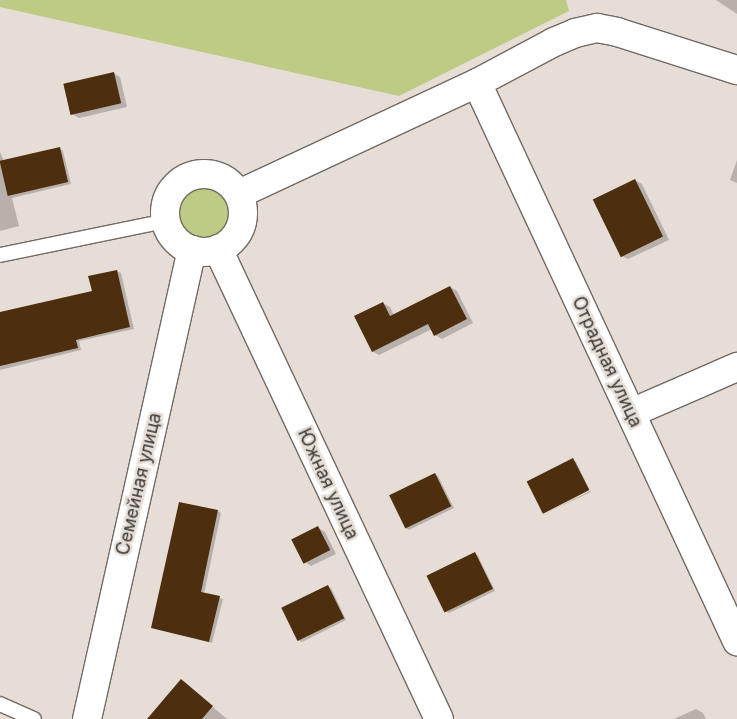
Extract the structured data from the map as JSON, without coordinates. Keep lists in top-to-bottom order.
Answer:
{
  "streets": {
    "street": ["Отрадная улица", "Семейная улица", "Южная улица"]
  },
  "crossings": [
    ["Семейная улица", "Южная улица"]
  ]
}
